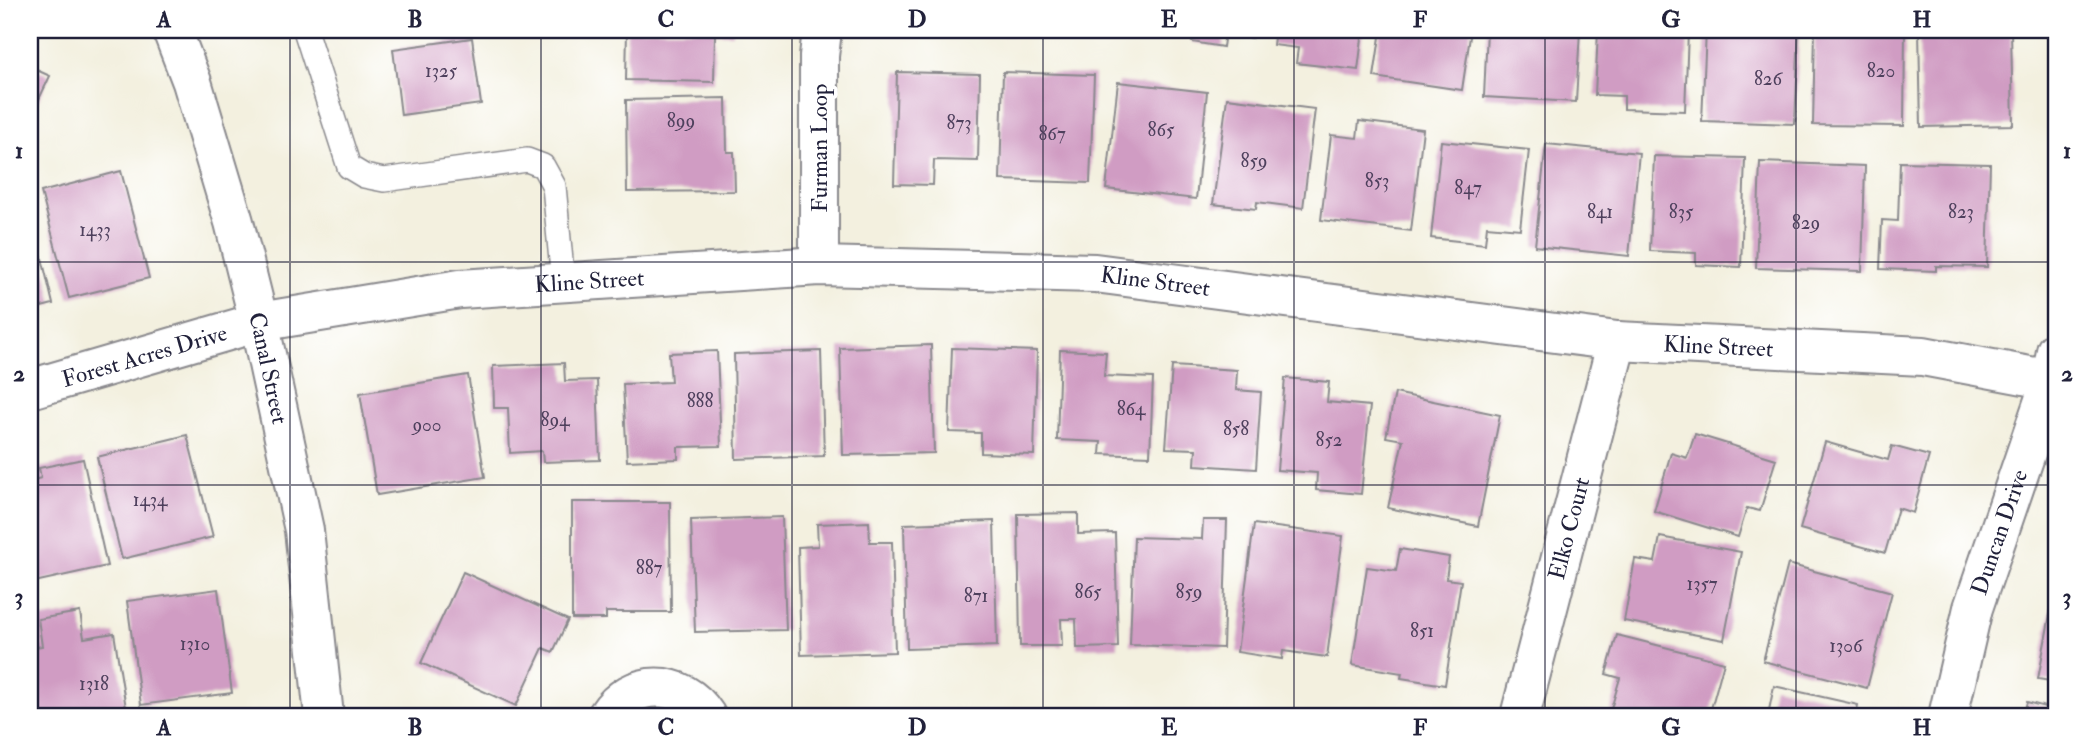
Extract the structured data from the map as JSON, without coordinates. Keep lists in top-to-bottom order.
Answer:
{
  "streets": {
    "street": [
      "Furman Loop",
      "Kline Street",
      "Forest Acres Drive",
      "Canal Street",
      "Elko Court",
      "Duncan Drive"
    ]
  },
  "crossings": [
    ["Furman Loop", "Kline Street"],
    ["Kline Street", "Forest Acres Drive"],
    ["Kline Street", "Canal Street"],
    ["Kline Street", "Elko Court"],
    ["Kline Street", "Duncan Drive"],
    ["Forest Acres Drive", "Canal Street"]
  ],
  "house_numbers": [
    "1325",
    "820",
    "826",
    "899",
    "873",
    "865",
    "867",
    "859",
    "853",
    "847",
    "841",
    "835",
    "823",
    "829",
    "1433",
    "888",
    "864",
    "894",
    "900",
    "858",
    "852",
    "1434",
    "887",
    "1357",
    "865",
    "859",
    "871",
    "851",
    "1310",
    "1306",
    "1318"
  ],
  "grid": {
    "columns": [
      "A",
      "B",
      "C",
      "D",
      "E",
      "F",
      "G",
      "H"
    ],
    "rows": ["1", "2", "3"]
  }
}
